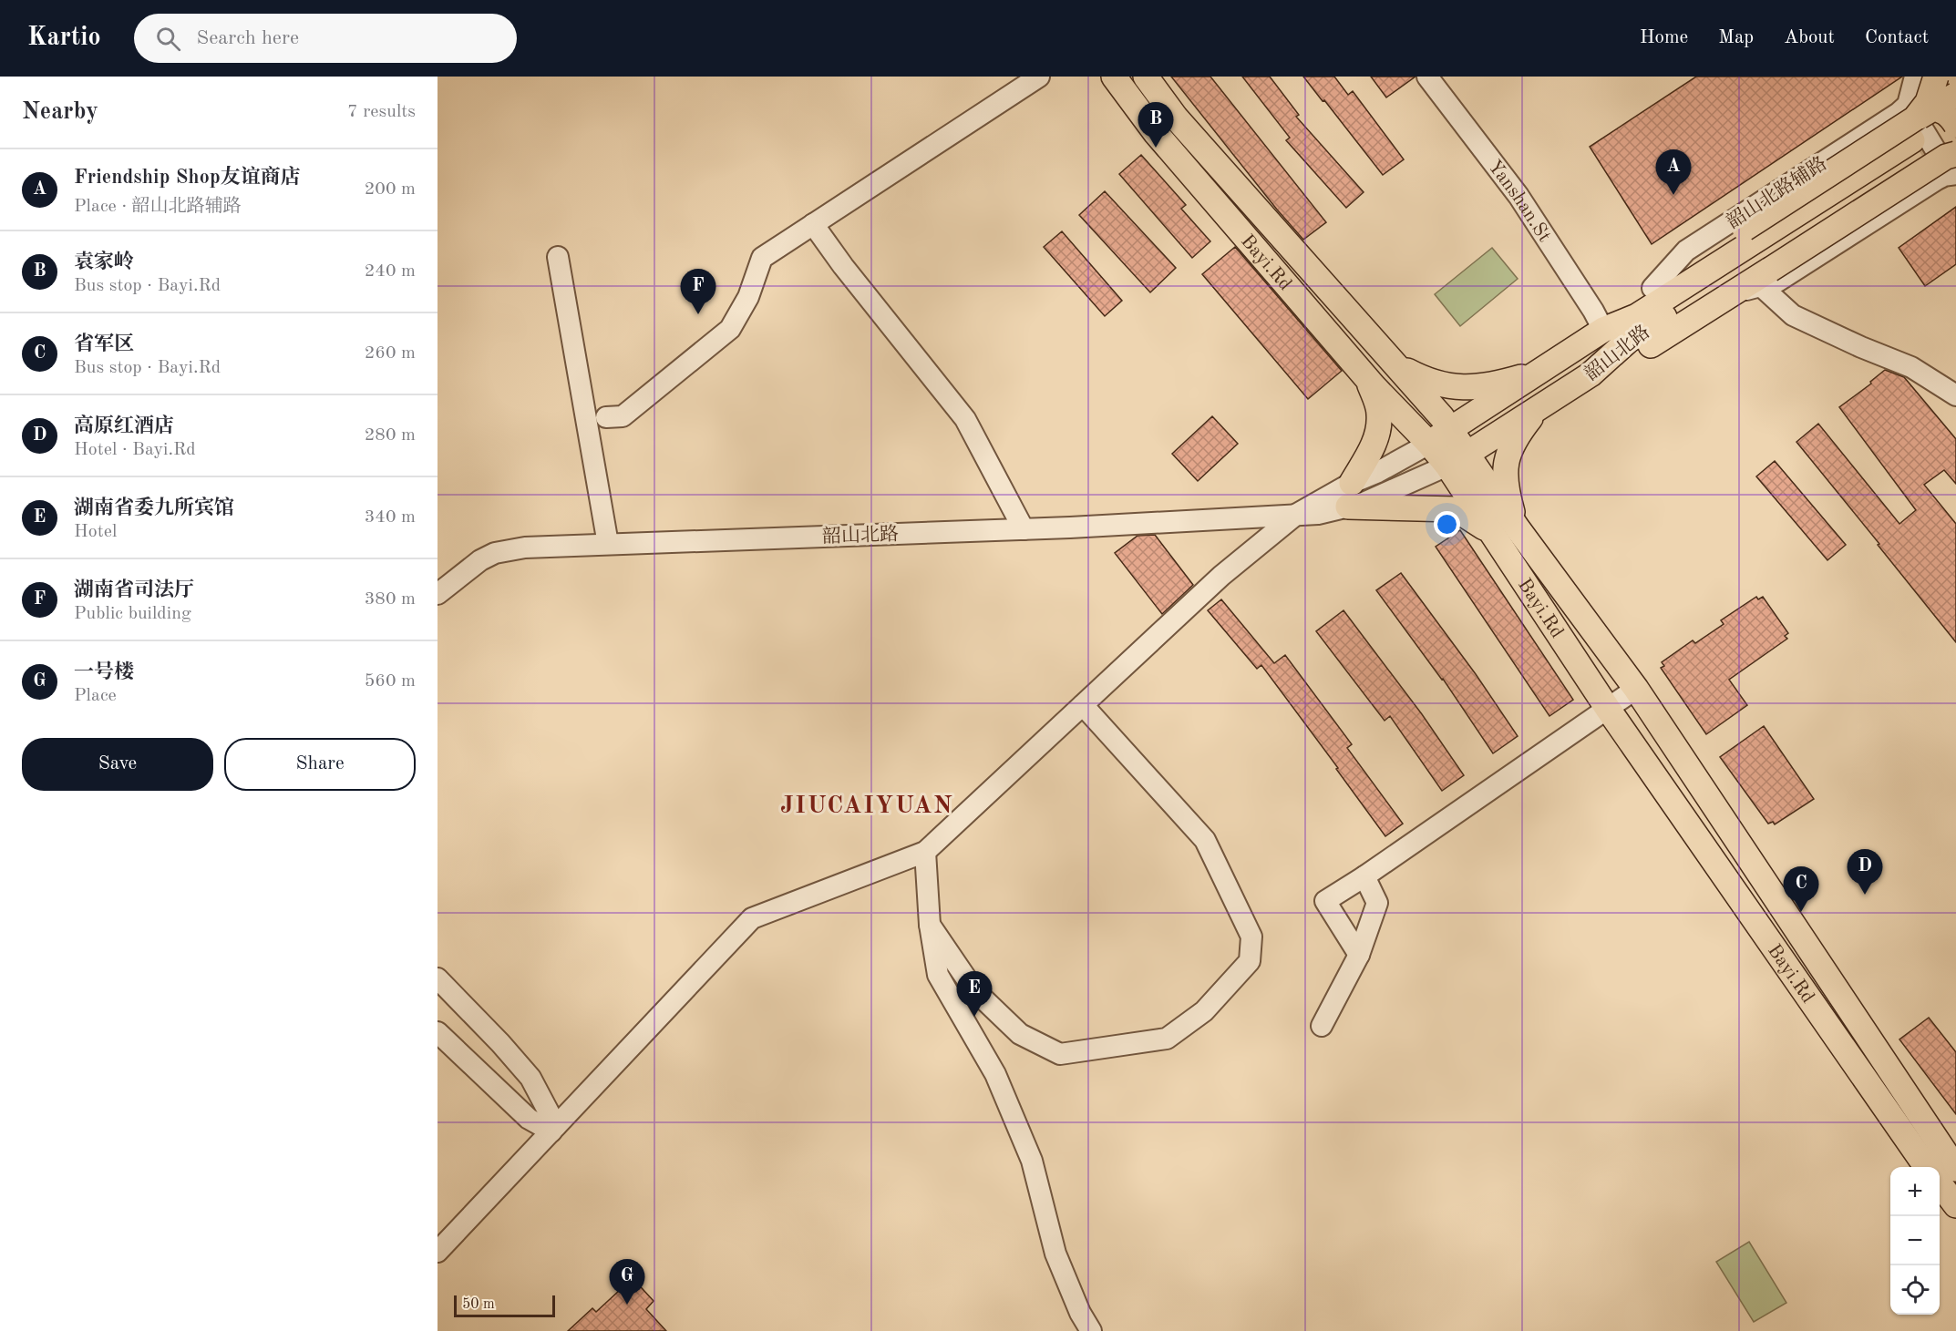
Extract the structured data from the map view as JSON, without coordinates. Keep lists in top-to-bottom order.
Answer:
{
  "streets": {
    "main road": ["Bayi.Rd", "韶山北路"],
    "street": ["韶山北路辅路", "Yanshan.St"]
  },
  "crossings": [
    ["韶山北路辅路", "韶山北路"],
    ["Yanshan.St", "韶山北路"],
    ["Bayi.Rd", "韶山北路"]
  ],
  "districts": ["JIUCAIYUAN"],
  "scale_bar": "50 m",
  "page": {
    "header": "Kartio",
    "search": "Search here",
    "nav": [
      "Home",
      "Map",
      "About",
      "Contact"
    ],
    "heading": ["Nearby", "7 results"],
    "pins": [
      "B",
      "A",
      "F",
      "D",
      "C",
      "E",
      "G"
    ],
    "list": [
      {
        "mark": "A",
        "name": "Friendship Shop友谊商店",
        "note": "Place · 韶山北路辅路",
        "value": "200 m"
      },
      {
        "mark": "B",
        "name": "袁家岭",
        "note": "Bus stop · Bayi.Rd",
        "value": "240 m"
      },
      {
        "mark": "C",
        "name": "省军区",
        "note": "Bus stop · Bayi.Rd",
        "value": "260 m"
      },
      {
        "mark": "D",
        "name": "高原红酒店",
        "note": "Hotel · Bayi.Rd",
        "value": "280 m"
      },
      {
        "mark": "E",
        "name": "湖南省委九所宾馆",
        "note": "Hotel",
        "value": "340 m"
      },
      {
        "mark": "F",
        "name": "湖南省司法厅",
        "note": "Public building",
        "value": "380 m"
      },
      {
        "mark": "G",
        "name": "一号楼",
        "note": "Place",
        "value": "560 m"
      }
    ],
    "buttons": ["Save", "Share"],
    "map_buttons": ["+", "−"],
    "scale": "50 m"
  }
}
